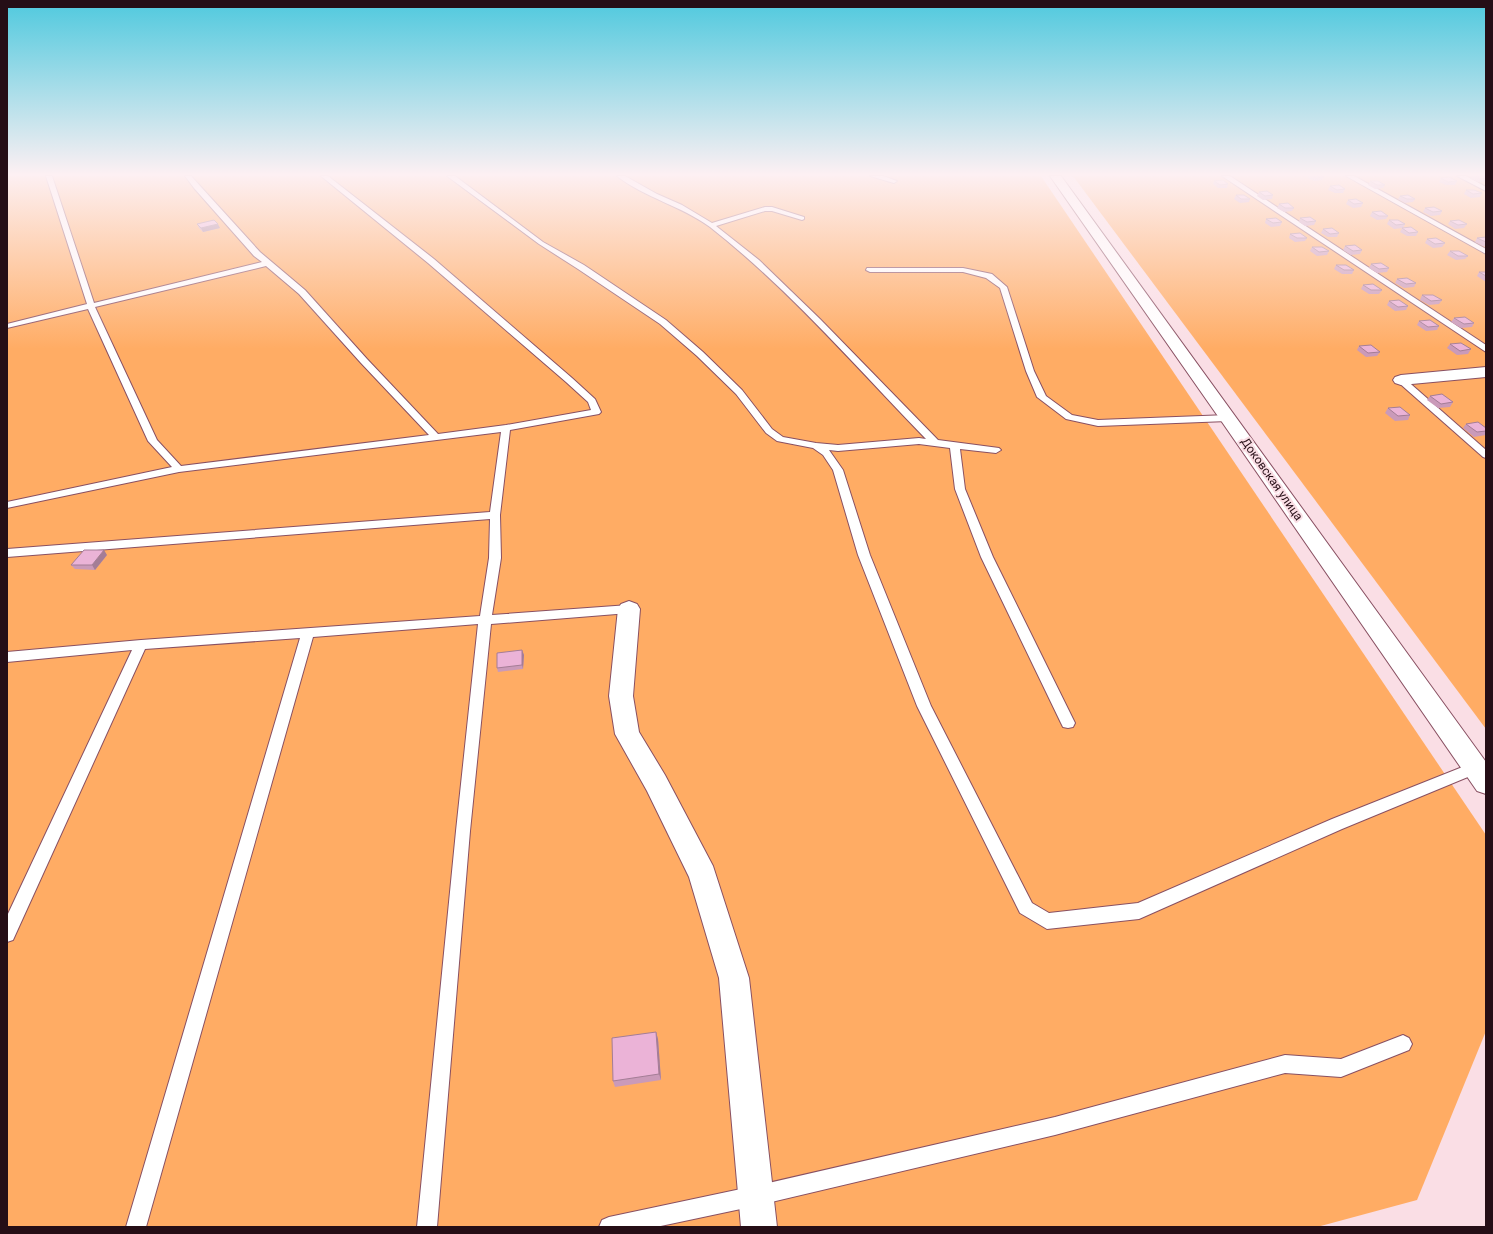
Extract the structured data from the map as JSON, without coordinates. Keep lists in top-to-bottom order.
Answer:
{
  "streets": {
    "street": ["Доковская улица"]
  }
}
